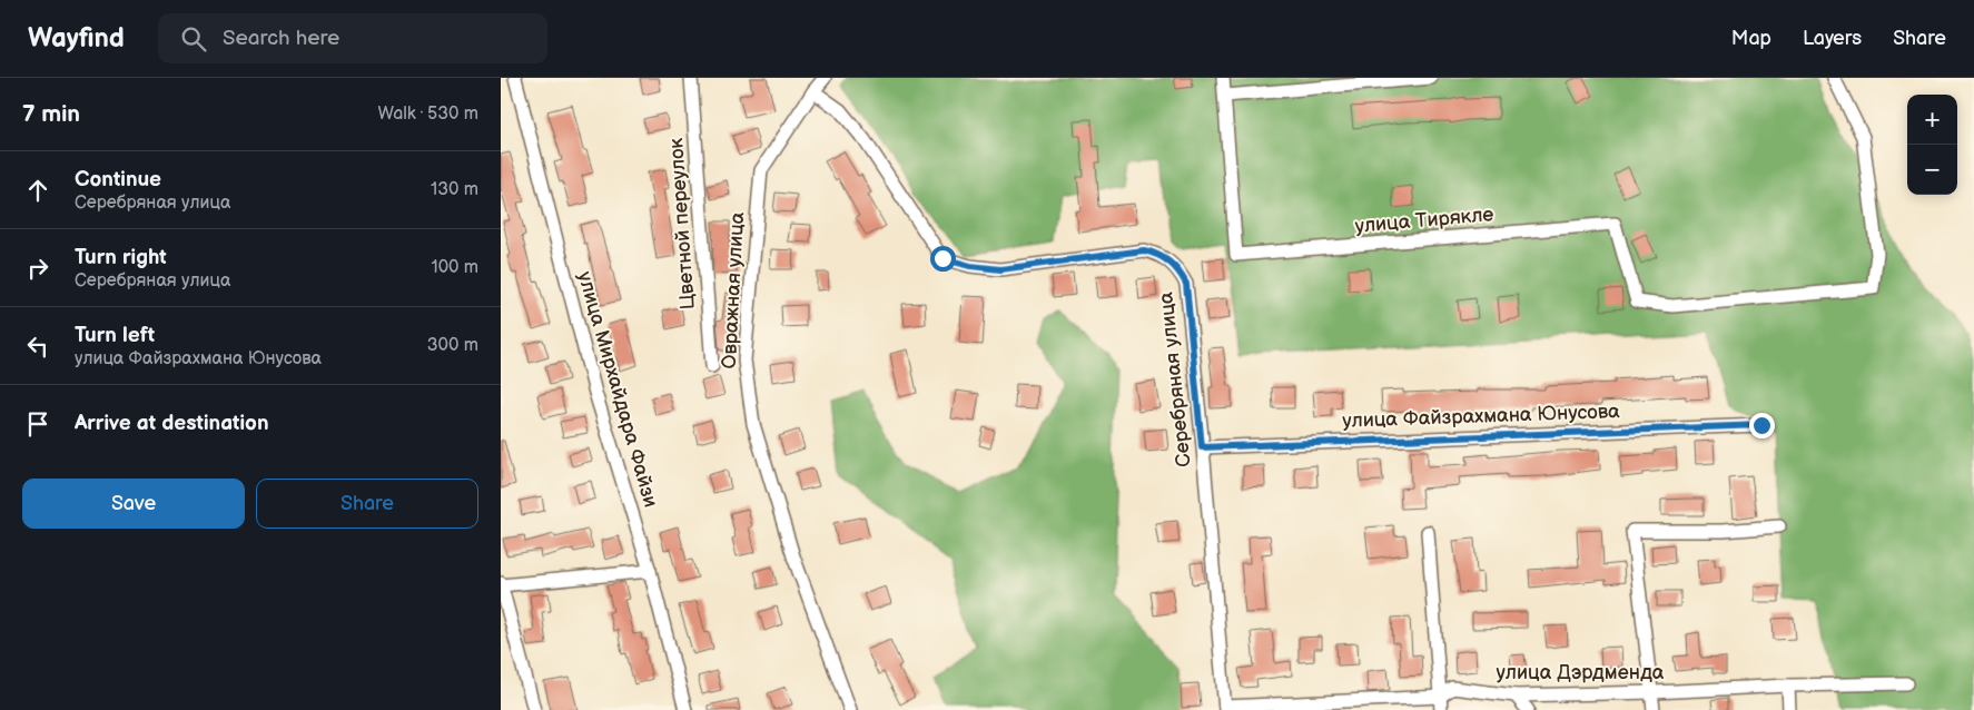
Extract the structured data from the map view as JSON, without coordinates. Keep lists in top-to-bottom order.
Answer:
{
  "streets": {
    "street": [
      "улица Тирякле",
      "Цветной переулок",
      "Овражная улица",
      "Серебряная улица",
      "улица Мирхайдара Файзи",
      "улица Файзрахмана Юнусова",
      "улица Дэрдменда"
    ]
  },
  "crossings": [
    ["Овражная улица", "Серебряная улица"],
    ["Серебряная улица", "улица Файзрахмана Юнусова"],
    ["Серебряная улица", "улица Дэрдменда"]
  ],
  "page": {
    "header": "Wayfind",
    "search": "Search here",
    "nav": ["Map", "Layers", "Share"],
    "heading": ["7 min", "Walk · 530 m"],
    "map_buttons": ["+", "−"],
    "list": [
      ["Continue", "Серебряная улица", "130 m"],
      ["Turn right", "Серебряная улица", "100 m"],
      ["Turn left", "улица Файзрахмана Юнусова", "300 m"],
      "Arrive at destination"
    ],
    "buttons": ["Save", "Share"]
  }
}
